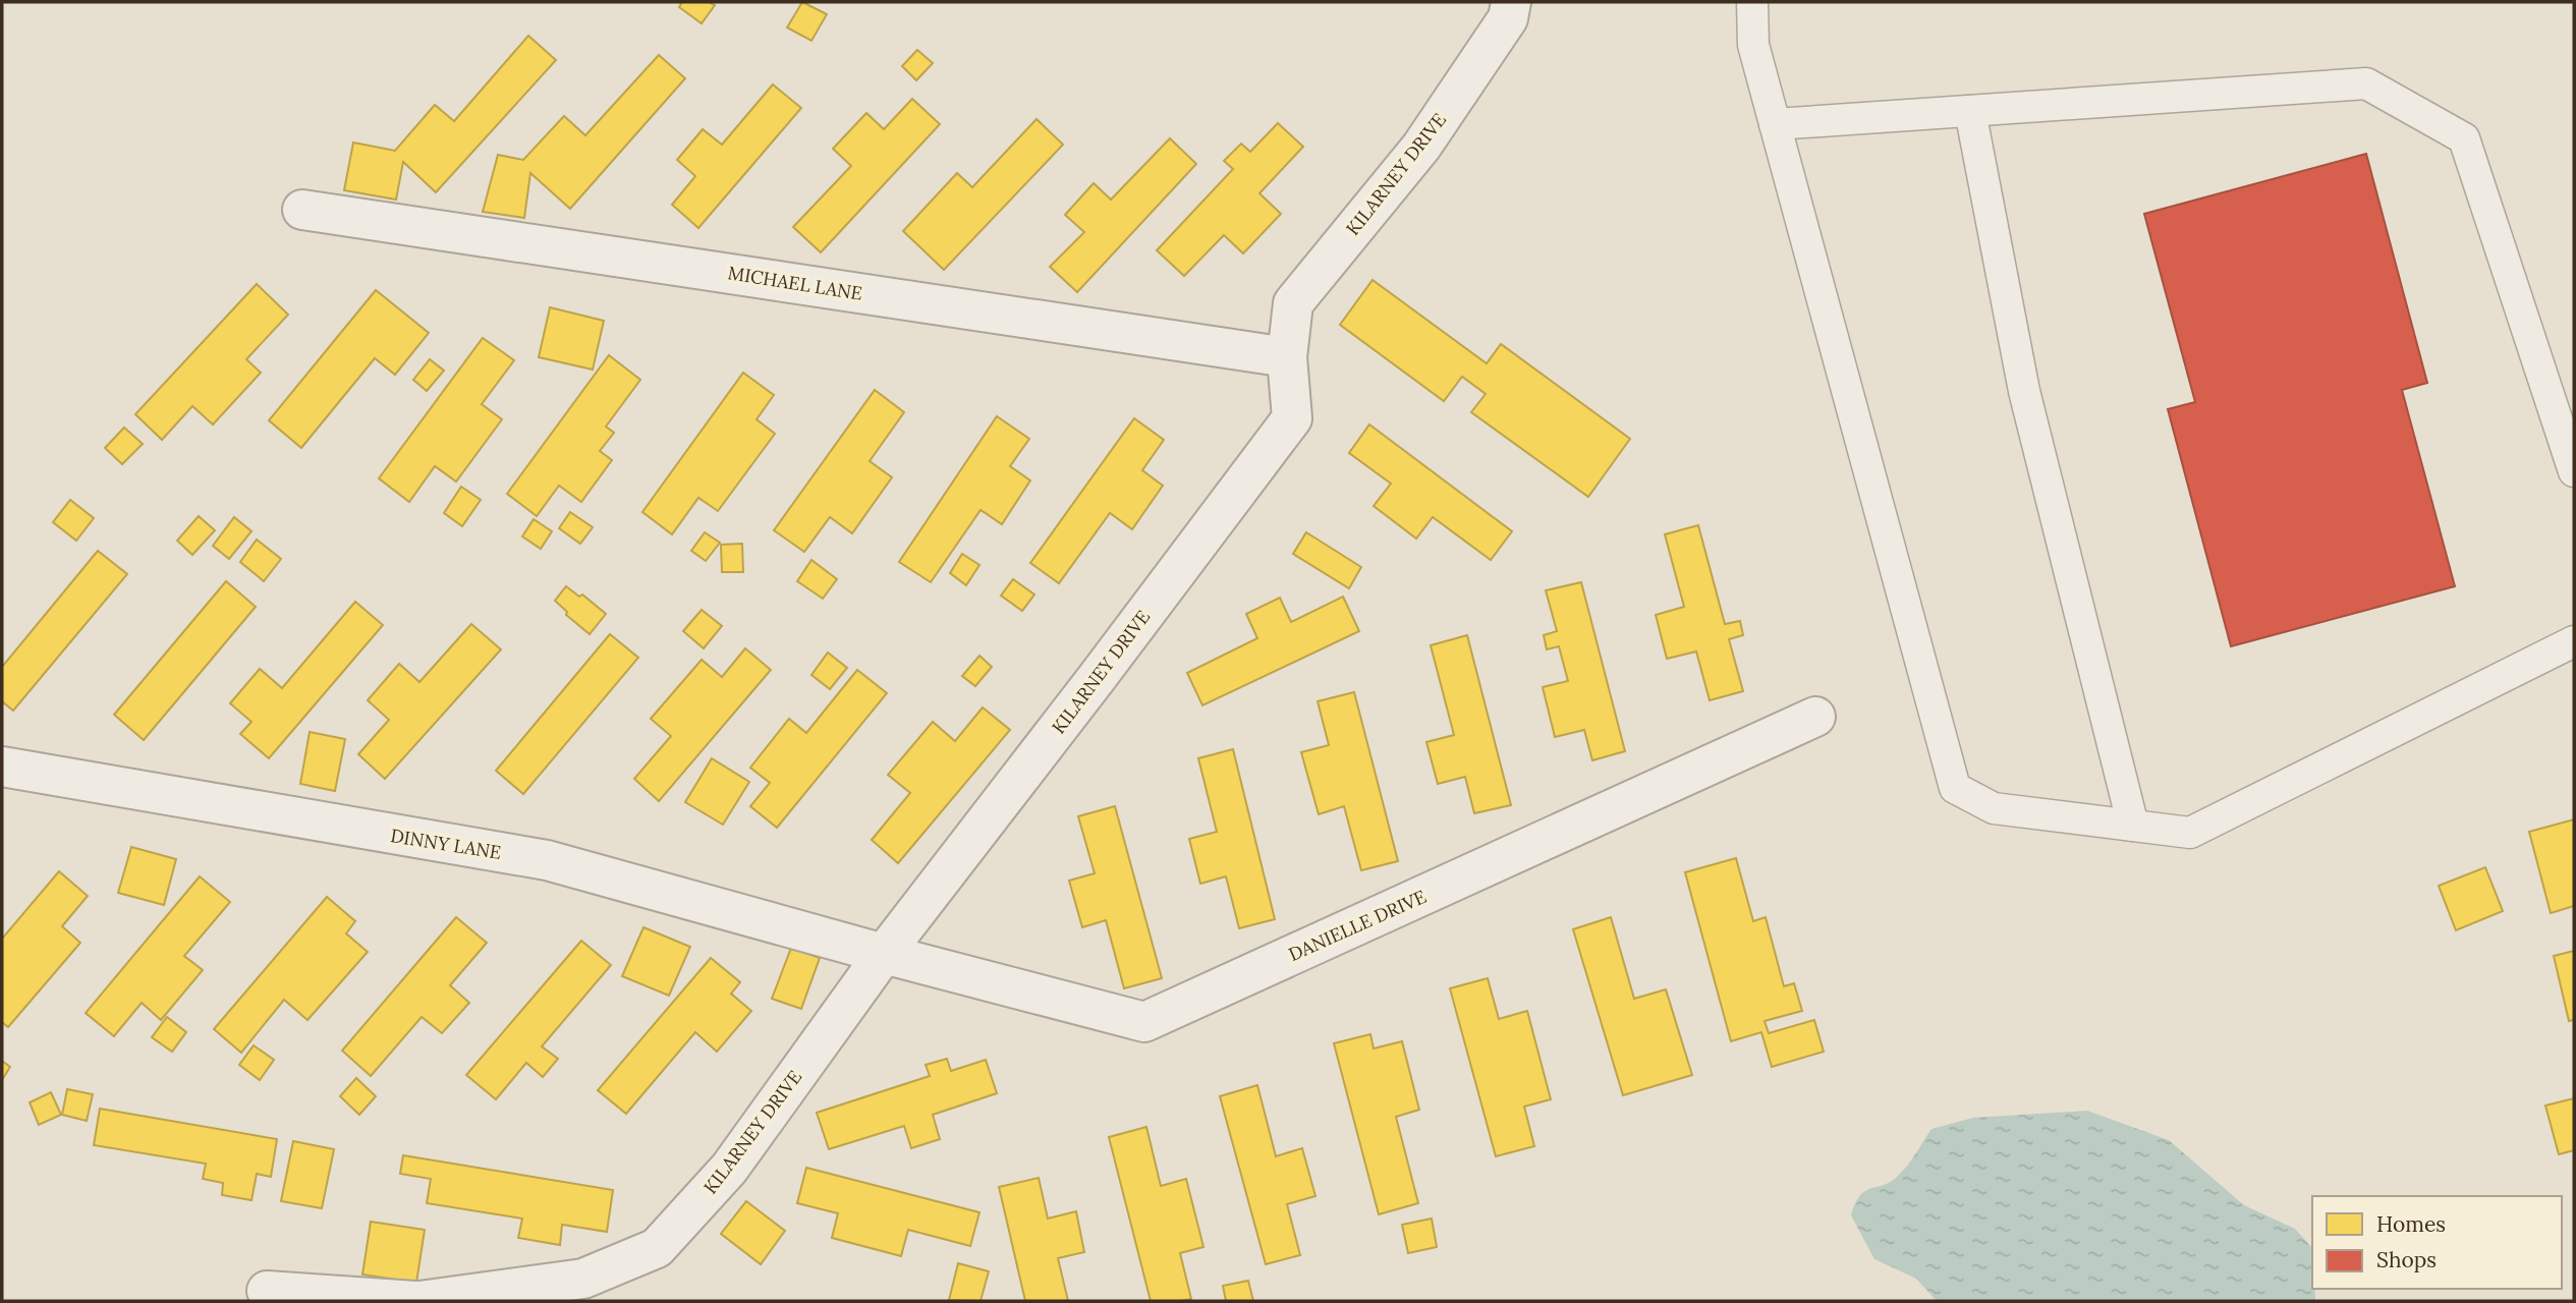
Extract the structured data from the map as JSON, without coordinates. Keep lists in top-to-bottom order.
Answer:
{
  "streets": {
    "street": [
      "KILARNEY DRIVE",
      "MICHAEL LANE",
      "DINNY LANE",
      "DANIELLE DRIVE"
    ]
  },
  "crossings": [
    ["KILARNEY DRIVE", "MICHAEL LANE"],
    ["KILARNEY DRIVE", "DINNY LANE"],
    ["KILARNEY DRIVE", "DANIELLE DRIVE"],
    ["DINNY LANE", "DANIELLE DRIVE"]
  ],
  "legend": ["Homes", "Shops"]
}
